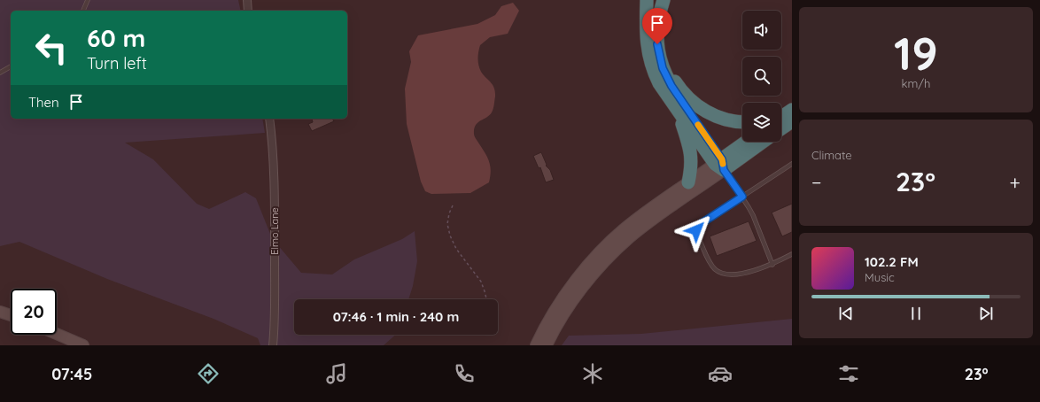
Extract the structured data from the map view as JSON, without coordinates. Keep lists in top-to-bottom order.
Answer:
{
  "streets": {
    "street": ["Elmo Lane"]
  },
  "page": {
    "tile": [
      ["19", "km/h"],
      "Climate"
    ],
    "turn": ["60 m", "Turn left"],
    "then": "Then",
    "heat": ["−", "23°", "+"],
    "song": ["102.2 FM", "Music"],
    "limit": "20",
    "trip": "07:46 · 1 min · 240 m",
    "tabs": ["07:45", "23°"]
  }
}
